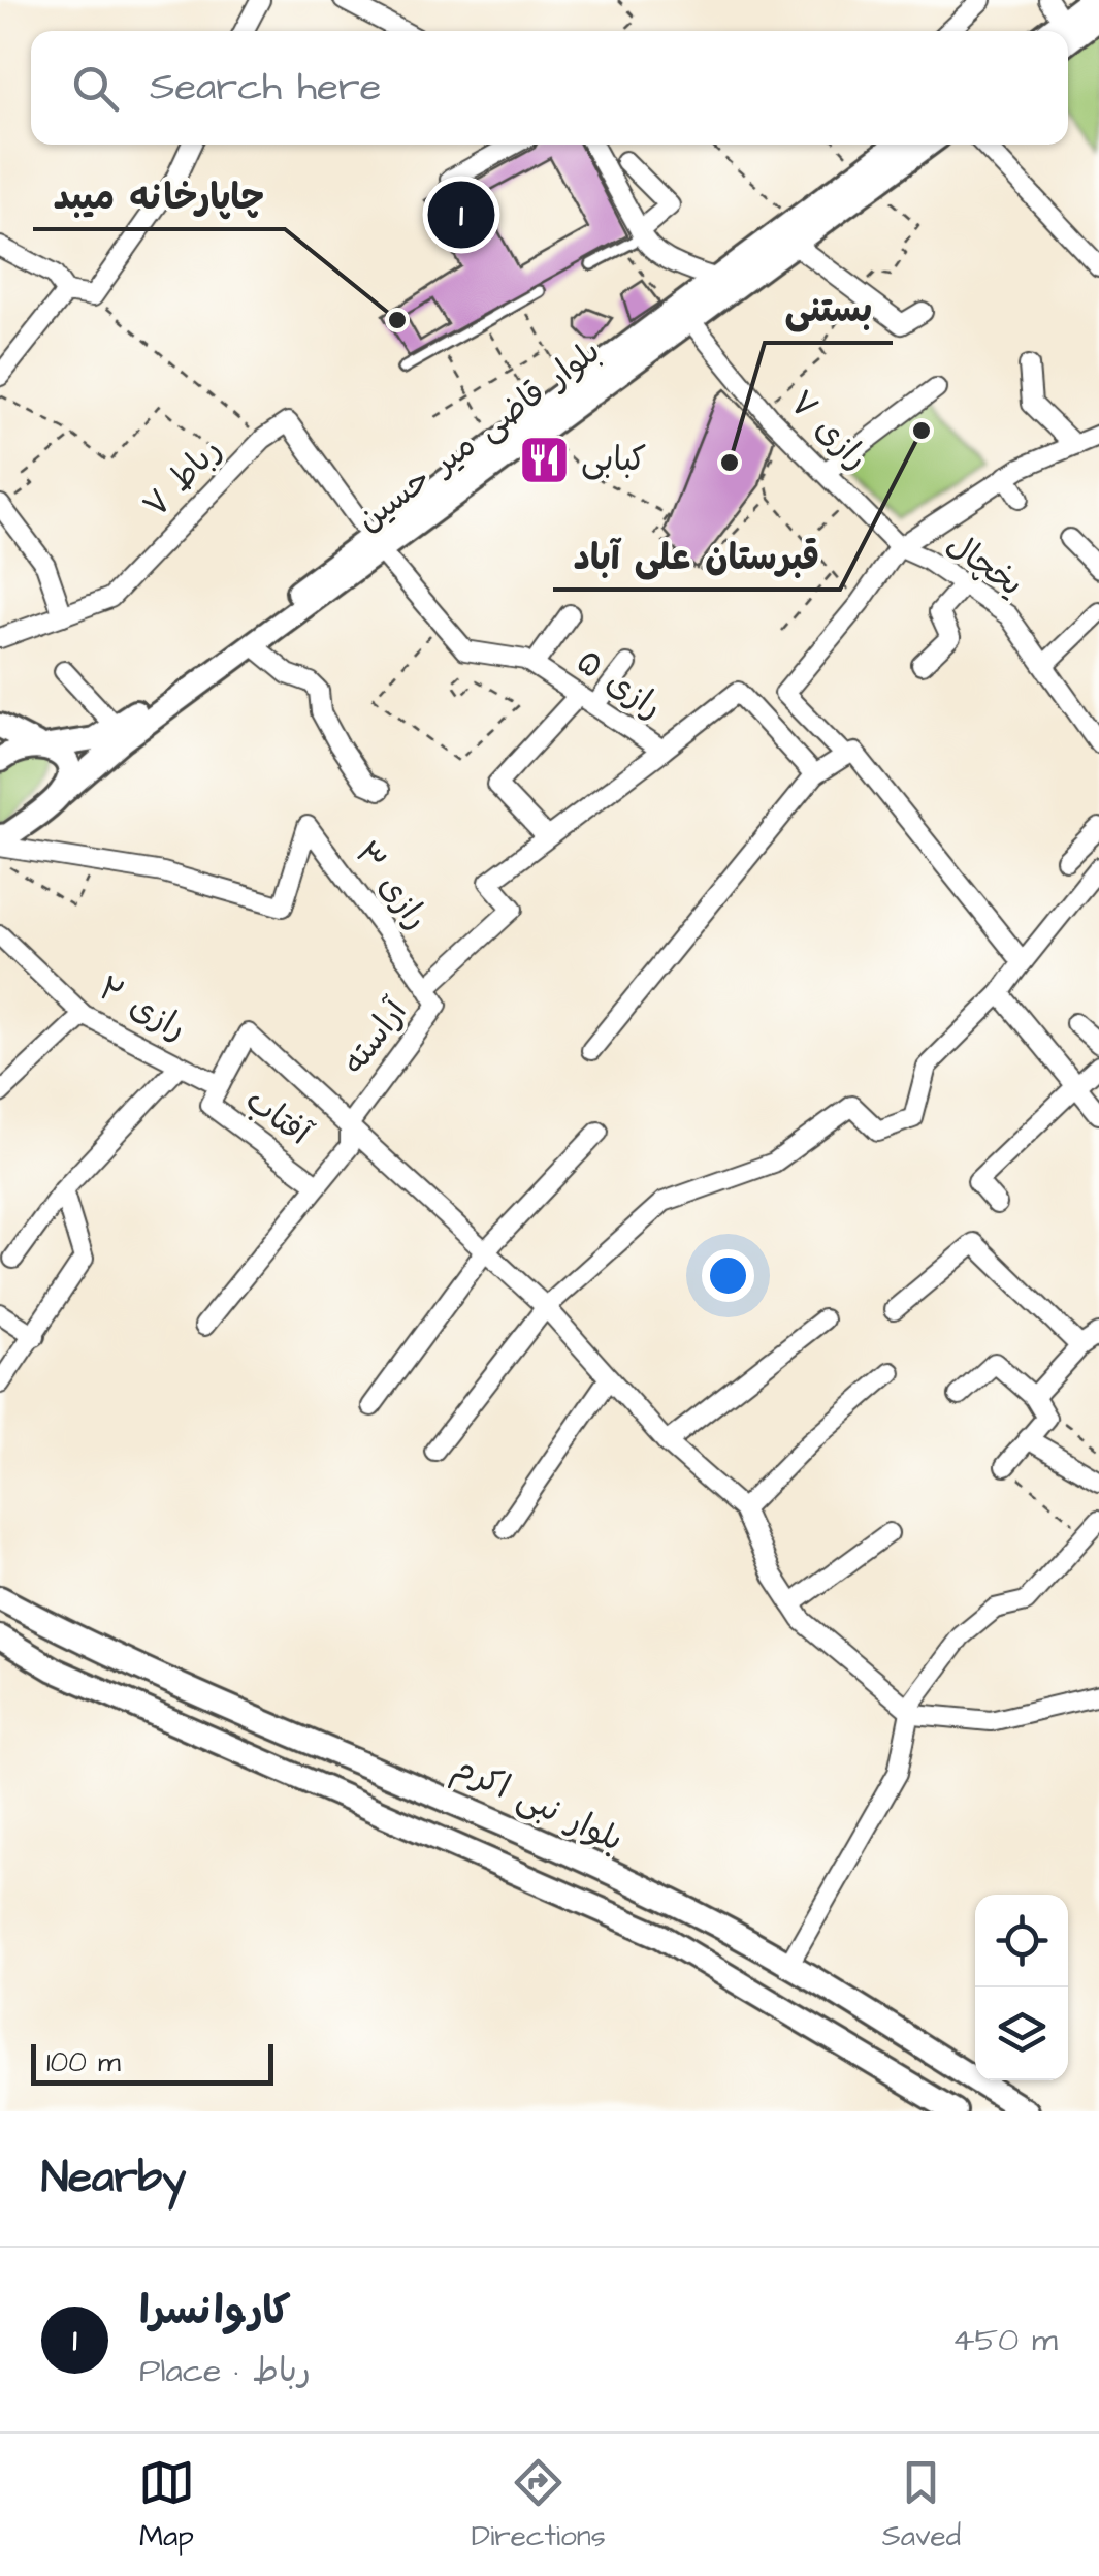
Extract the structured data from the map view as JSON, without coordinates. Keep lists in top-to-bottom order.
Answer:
{
  "streets": {
    "main road": ["بلوار قاضی میر حسین", "بلوار نبی اکرم"],
    "street": [
      "رازی ۷",
      "رباط ۷",
      "یخچال",
      "رازی ۵",
      "رازی ۳",
      "رازی ۲",
      "آراسته",
      "آفتاب"
    ]
  },
  "crossings": [
    ["رازی ۷", "بلوار قاضی میر حسین"],
    ["رازی ۷", "یخچال"],
    ["بلوار قاضی میر حسین", "رباط ۷"],
    ["بلوار قاضی میر حسین", "رازی ۵"],
    ["بلوار قاضی میر حسین", "رازی ۳"],
    ["رباط ۷", "رازی ۵"],
    ["رازی ۵", "رازی ۳"],
    ["رازی ۳", "آراسته"],
    ["رازی ۲", "آفتاب"],
    ["آراسته", "آفتاب"]
  ],
  "places": {
    "other": ["چاپارخانه میبد", "قبرستان علی آباد", "بستنی"],
    "restaurant": ["کبابی"]
  },
  "scale_bar": "100 m",
  "page": {
    "search": "Search here",
    "pins": "1",
    "scale": "100 m",
    "heading": "Nearby",
    "list": [
      {
        "mark": "1",
        "name": "کاروانسرا",
        "note": "Place · رباط",
        "value": "450 m"
      }
    ],
    "nav": ["Map", "Directions", "Saved"]
  }
}
